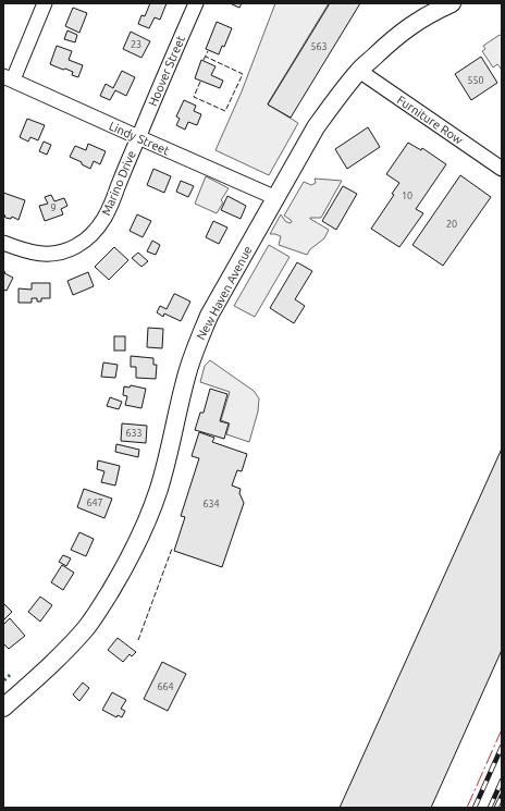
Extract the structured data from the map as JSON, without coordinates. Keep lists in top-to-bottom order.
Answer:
{
  "streets": {
    "main road": ["New Haven Avenue"],
    "street": [
      "Hoover Street",
      "Furniture Row",
      "Lindy Street",
      "Marino Drive"
    ]
  },
  "crossings": [
    ["Hoover Street", "Lindy Street"],
    ["Hoover Street", "Marino Drive"],
    ["Furniture Row", "New Haven Avenue"],
    ["Lindy Street", "Marino Drive"],
    ["Lindy Street", "New Haven Avenue"]
  ],
  "house_numbers": [
    "23",
    "563",
    "550",
    "10",
    "9",
    "20",
    "633",
    "647",
    "634",
    "664"
  ]
}
